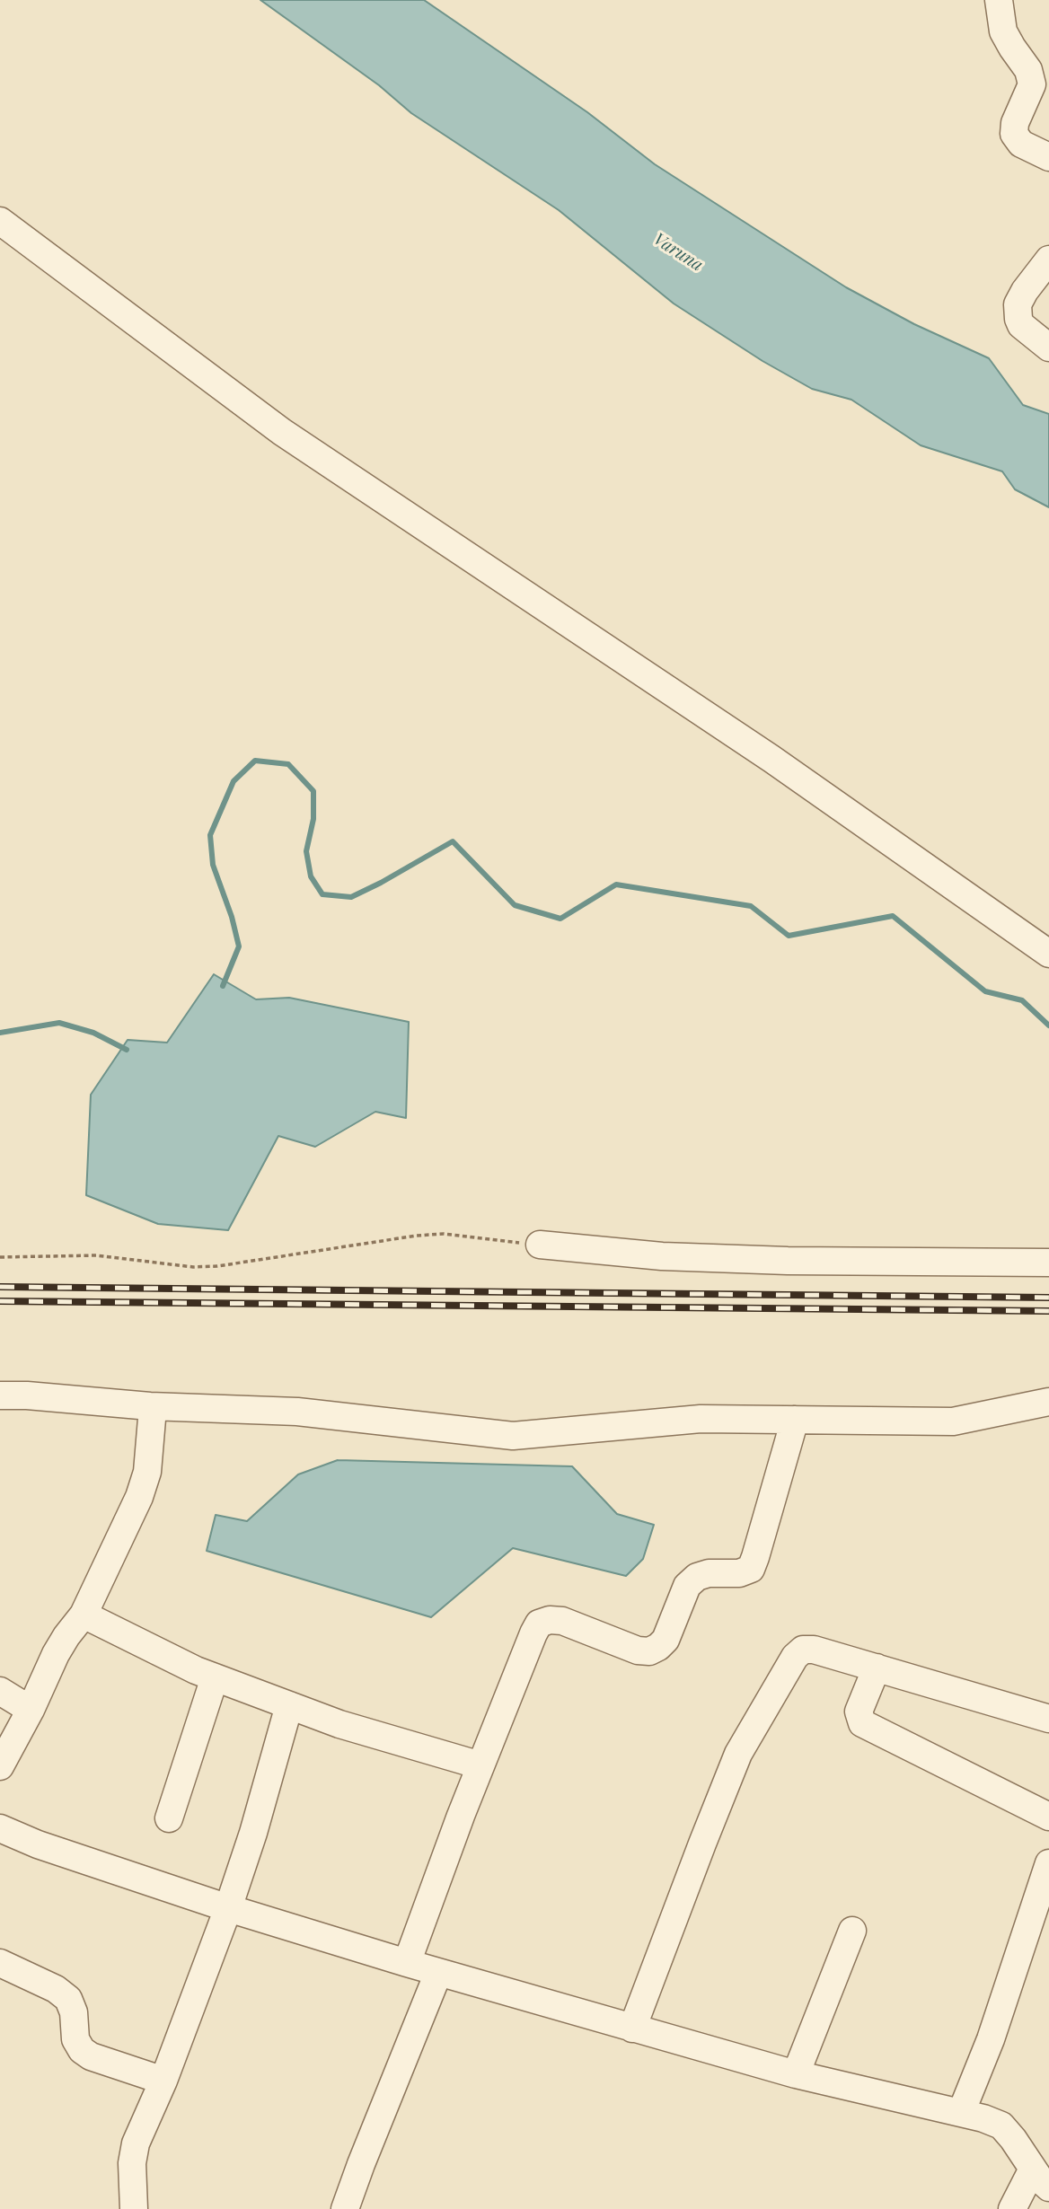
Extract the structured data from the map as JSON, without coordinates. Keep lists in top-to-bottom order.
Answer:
{
  "water": ["Varuna"]
}
